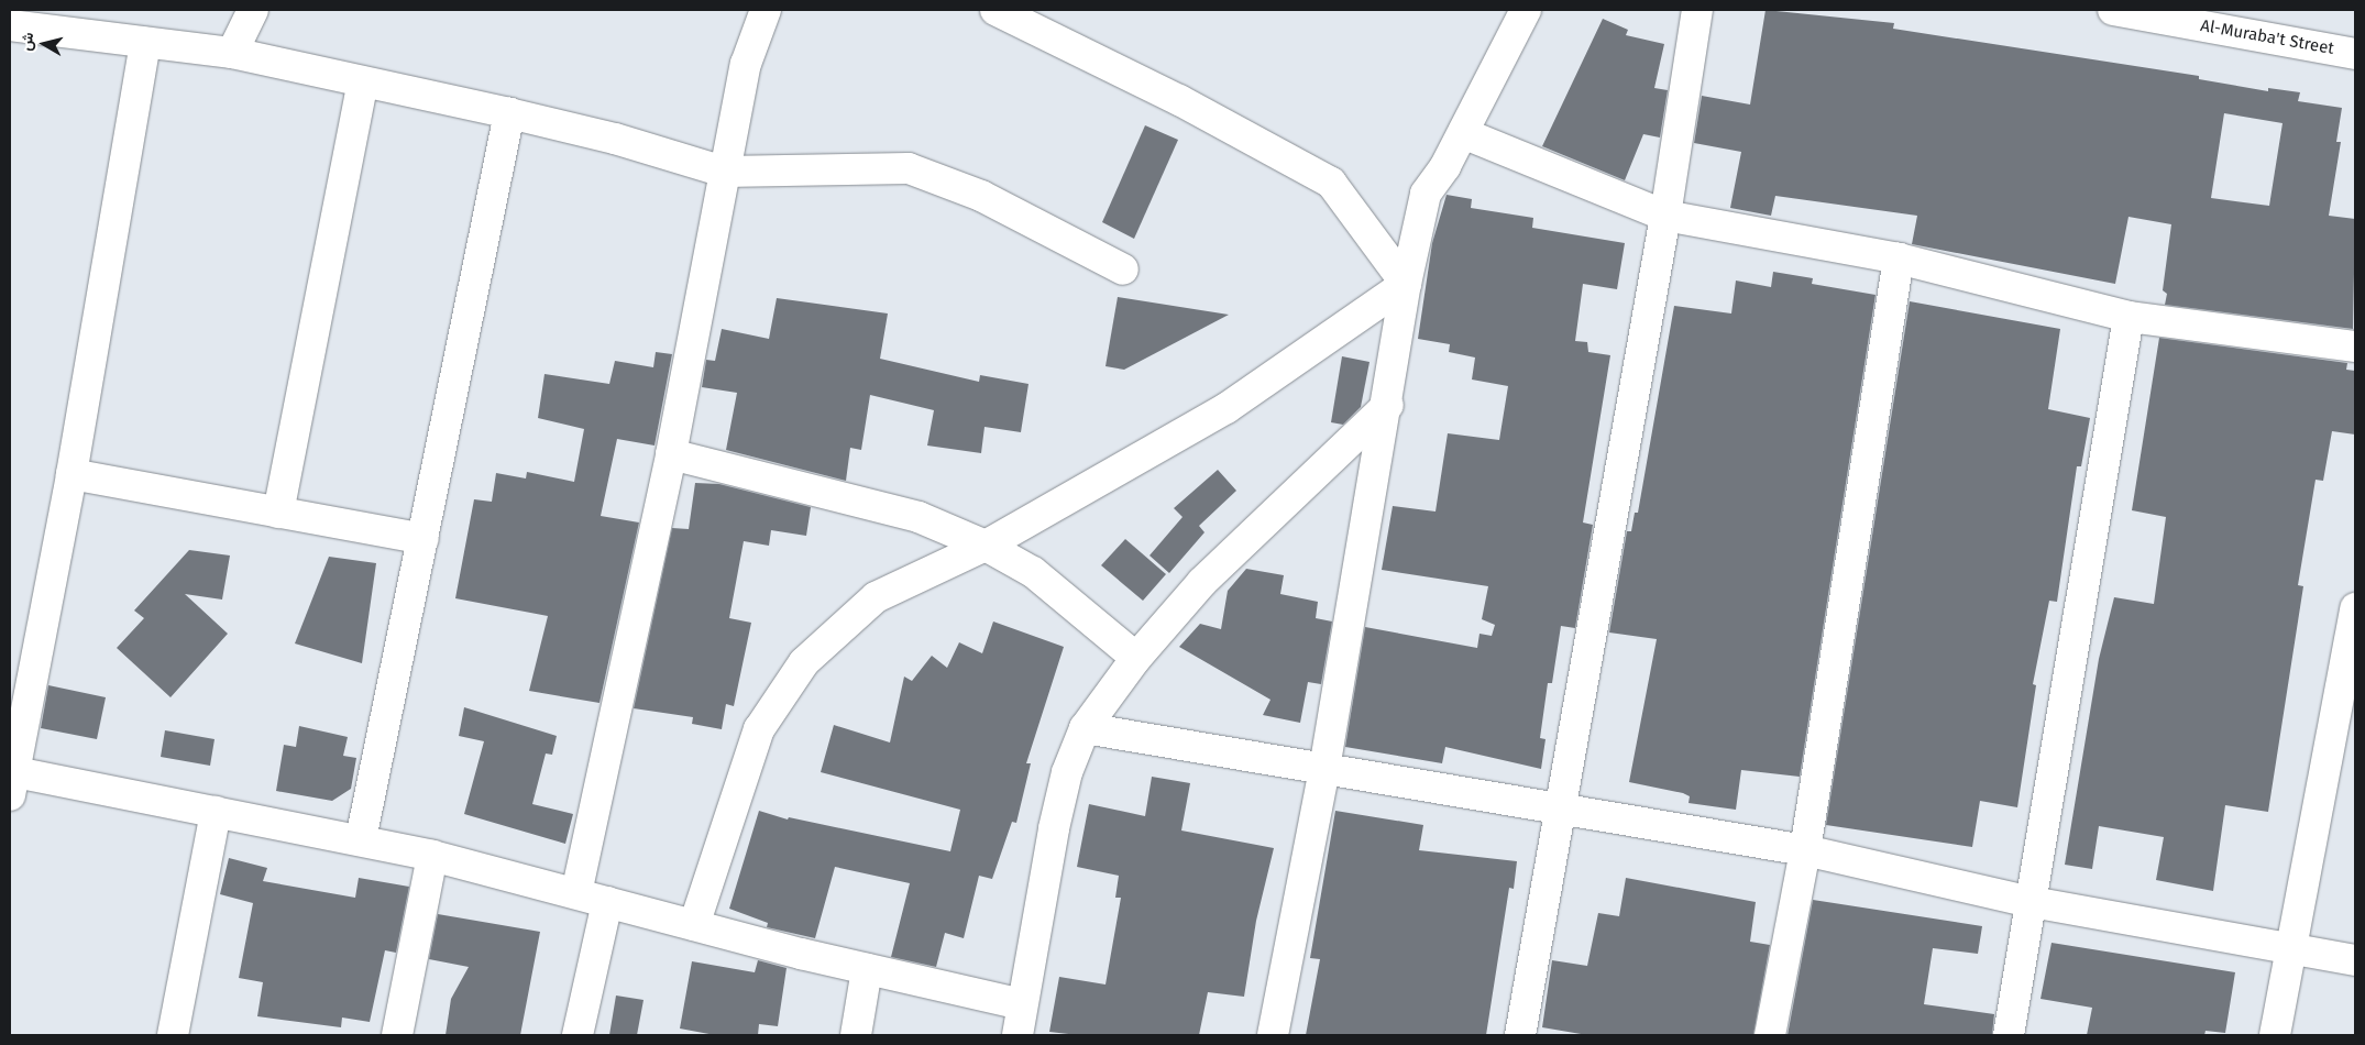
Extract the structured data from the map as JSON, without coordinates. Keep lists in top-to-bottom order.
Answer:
{
  "streets": {
    "street": ["Al-Muraba't Street"]
  },
  "north": "left"
}
